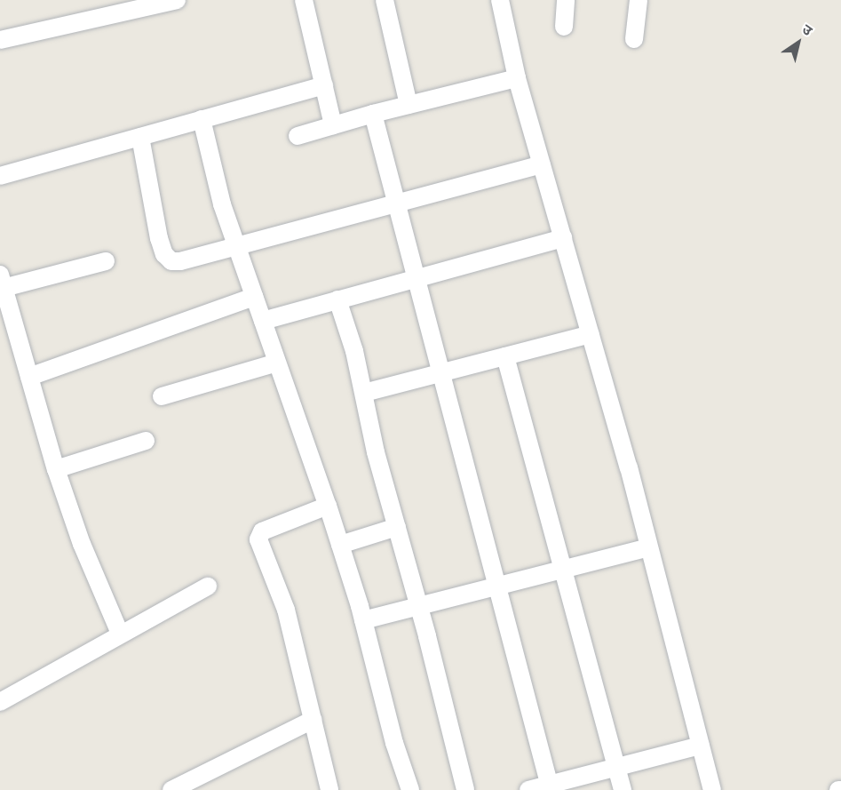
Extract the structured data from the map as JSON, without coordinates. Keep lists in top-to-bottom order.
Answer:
{
  "north": "top right"
}
